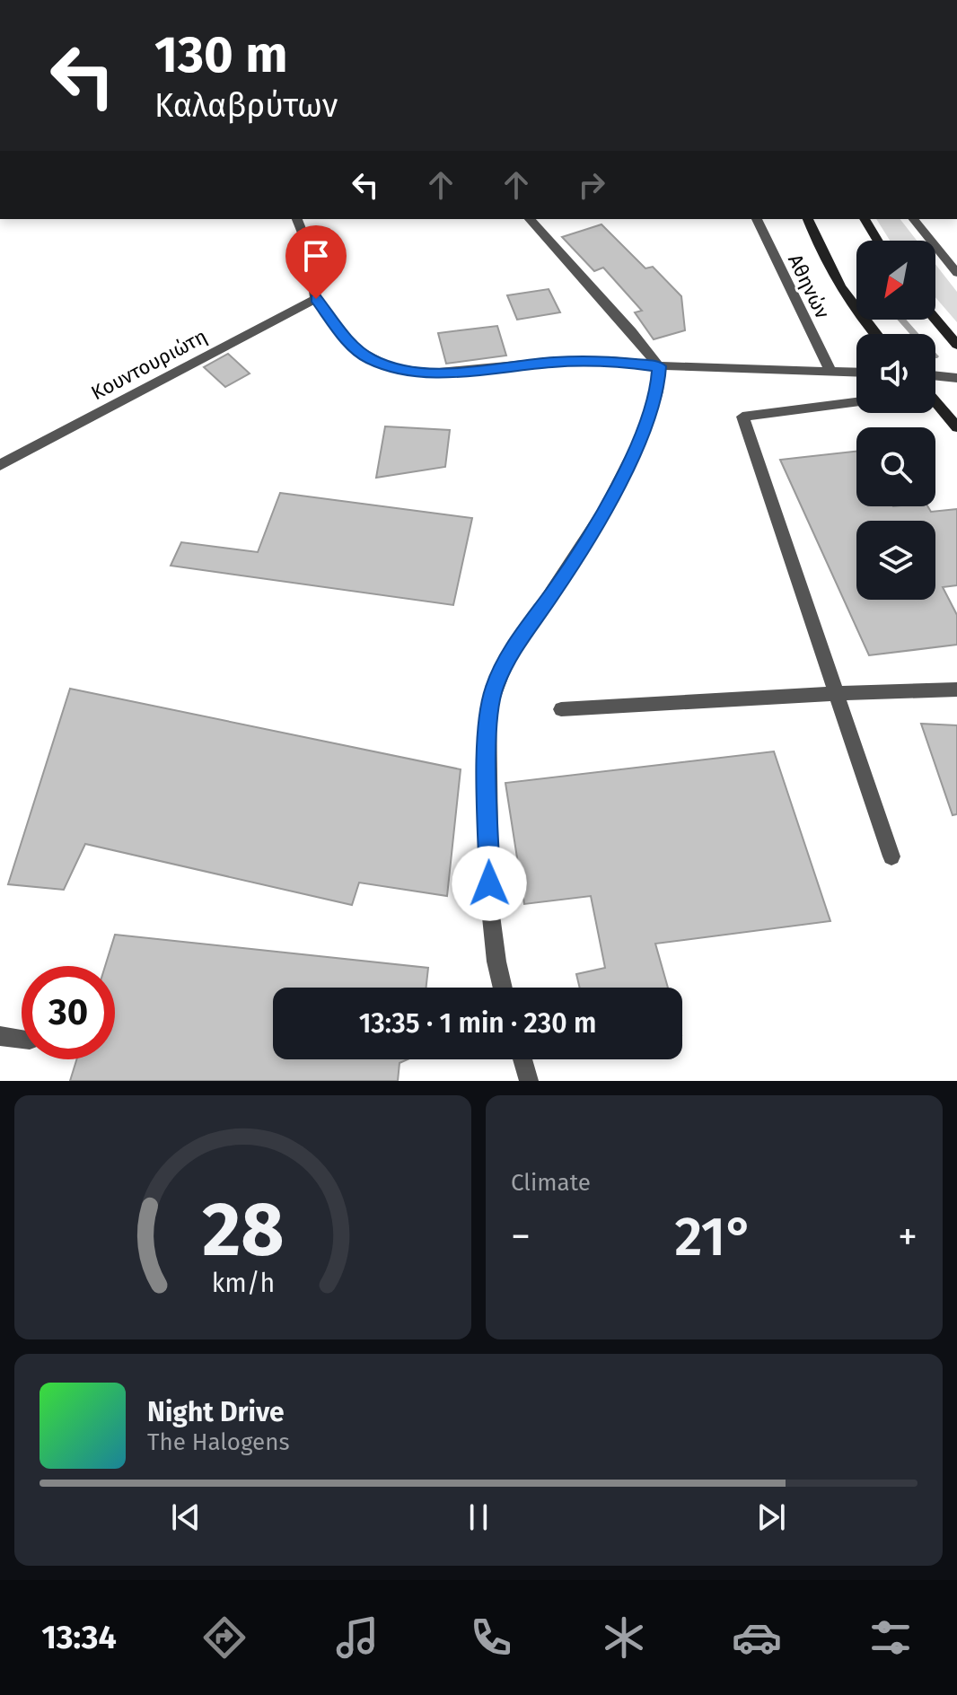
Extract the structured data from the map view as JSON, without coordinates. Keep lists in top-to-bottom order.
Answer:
{
  "streets": {
    "street": ["Αθηνών", "Κουντουριώτη"]
  },
  "north": "bottom left",
  "page": {
    "turn": ["130 m", "Καλαβρύτων"],
    "limit": "30",
    "trip": "13:35 · 1 min · 230 m",
    "tile": "Climate",
    "heat": ["−", "21°", "+"],
    "song": ["Night Drive", "The Halogens"],
    "tabs": "13:34",
    "gauge": ["28", "km/h"]
  }
}
